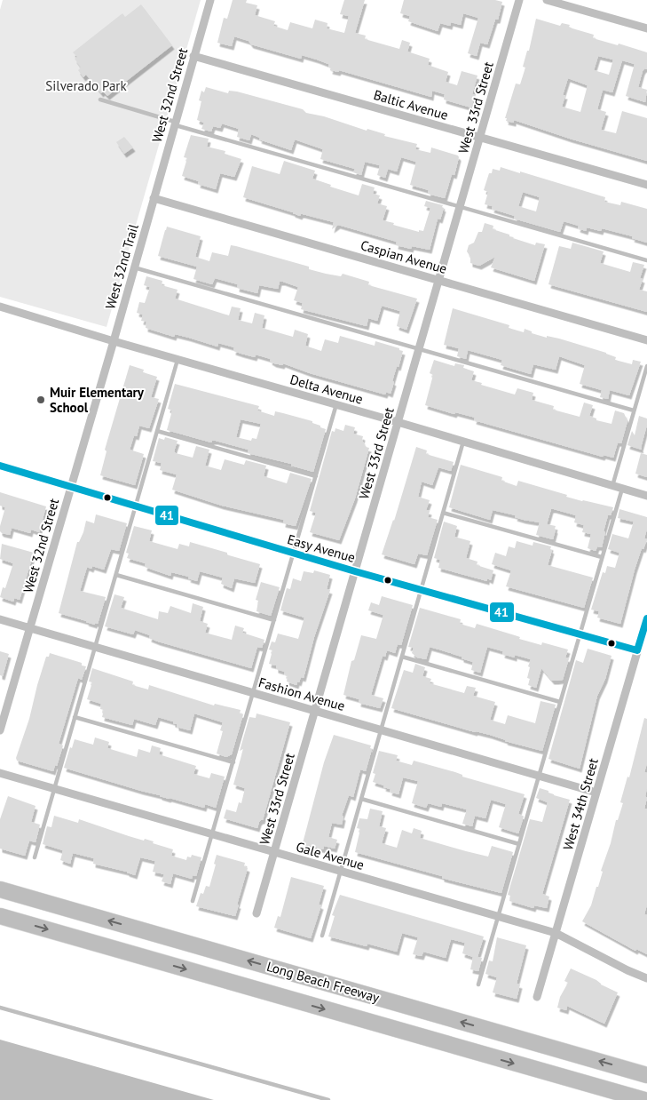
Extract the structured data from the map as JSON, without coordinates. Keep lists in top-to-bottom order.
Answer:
{
  "streets": {
    "highway": ["Long Beach Freeway"],
    "street": [
      "West 32nd Street",
      "Baltic Avenue",
      "West 33rd Street",
      "Caspian Avenue",
      "West 32nd Trail",
      "Delta Avenue",
      "Easy Avenue",
      "Fashion Avenue",
      "West 34th Street",
      "Gale Avenue"
    ]
  },
  "crossings": [
    ["West 32nd Street", "Baltic Avenue"],
    ["West 32nd Street", "Caspian Avenue"],
    ["West 32nd Street", "West 32nd Trail"],
    ["West 32nd Street", "Delta Avenue"],
    ["West 32nd Street", "Easy Avenue"],
    ["West 32nd Street", "Fashion Avenue"],
    ["Baltic Avenue", "West 33rd Street"],
    ["West 33rd Street", "Caspian Avenue"],
    ["West 33rd Street", "Delta Avenue"],
    ["West 33rd Street", "Easy Avenue"],
    ["West 33rd Street", "Fashion Avenue"],
    ["West 33rd Street", "Gale Avenue"],
    ["Caspian Avenue", "West 32nd Trail"],
    ["West 32nd Trail", "Delta Avenue"],
    ["Easy Avenue", "West 34th Street"],
    ["Fashion Avenue", "West 34th Street"],
    ["West 34th Street", "Gale Avenue"]
  ],
  "parks": ["Silverado Park"],
  "places": ["Muir Elementary School"],
  "lines": ["transit line 41"]
}
